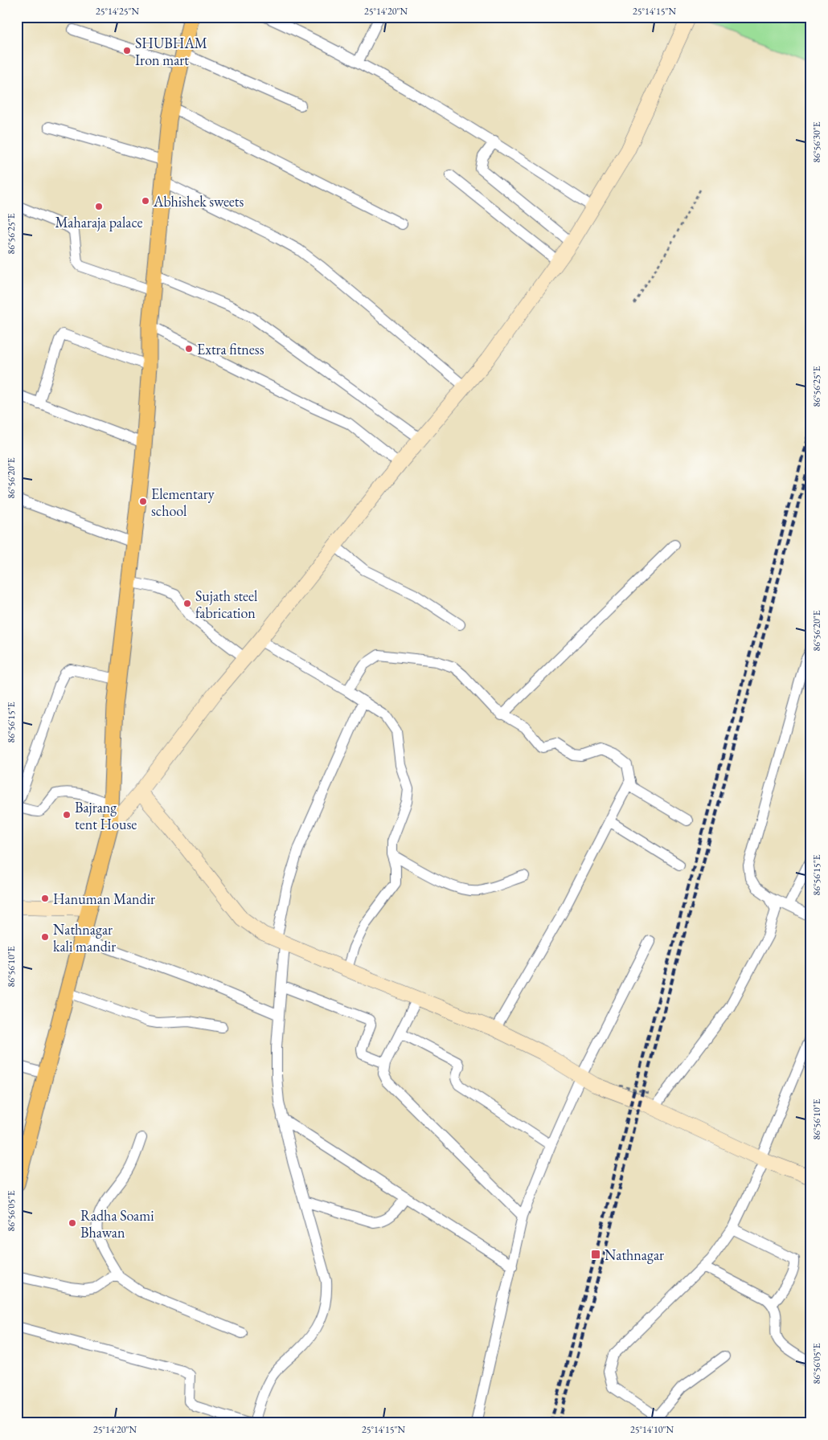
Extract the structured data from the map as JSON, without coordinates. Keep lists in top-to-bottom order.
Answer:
{
  "places": {
    "other": [
      "SHUBHAM Iron mart",
      "Abhishek sweets",
      "Maharaja palace",
      "Extra fitness",
      "Elementary school",
      "Sujath steel fabrication",
      "Bajrang tent House",
      "Hanuman Mandir",
      "Nathnagar kali mandir",
      "Radha Soami Bhawan"
    ],
    "transit": ["Nathnagar"]
  },
  "coordinates": [
    "25°14'25\"N",
    "25°14'20\"N",
    "25°14'15\"N",
    "86°56'30\"E",
    "86°56'25\"E",
    "86°56'20\"E",
    "86°56'15\"E",
    "86°56'10\"E",
    "86°56'05\"E",
    "25°14'10\"N"
  ]
}
